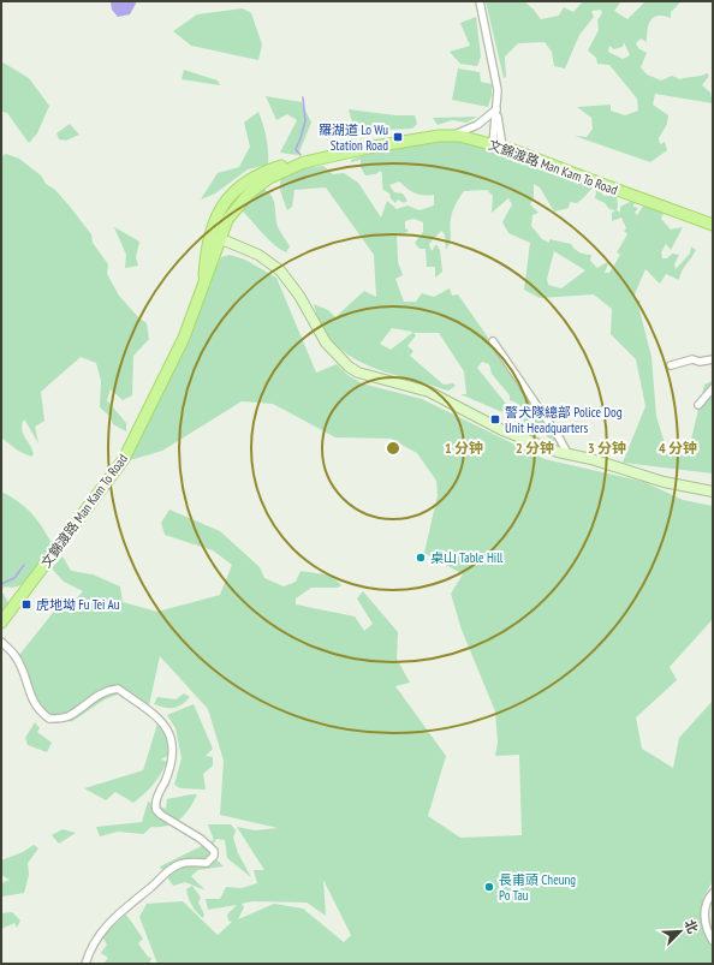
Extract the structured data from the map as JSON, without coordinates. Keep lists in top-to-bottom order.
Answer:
{
  "streets": {
    "main road": ["文錦渡路 Man Kam To Road"]
  },
  "places": {
    "transit": ["羅湖道 Lo Wu Station Road", "警犬隊總部 Police Dog Unit Headquarters", "虎地坳 Fu Tei Au"],
    "other": ["桌山 Table Hill", "長甫頭 Cheung Po Tau"]
  },
  "north": "top right",
  "rings": [
    "1 分钟",
    "2 分钟",
    "3 分钟",
    "4 分钟"
  ]
}
